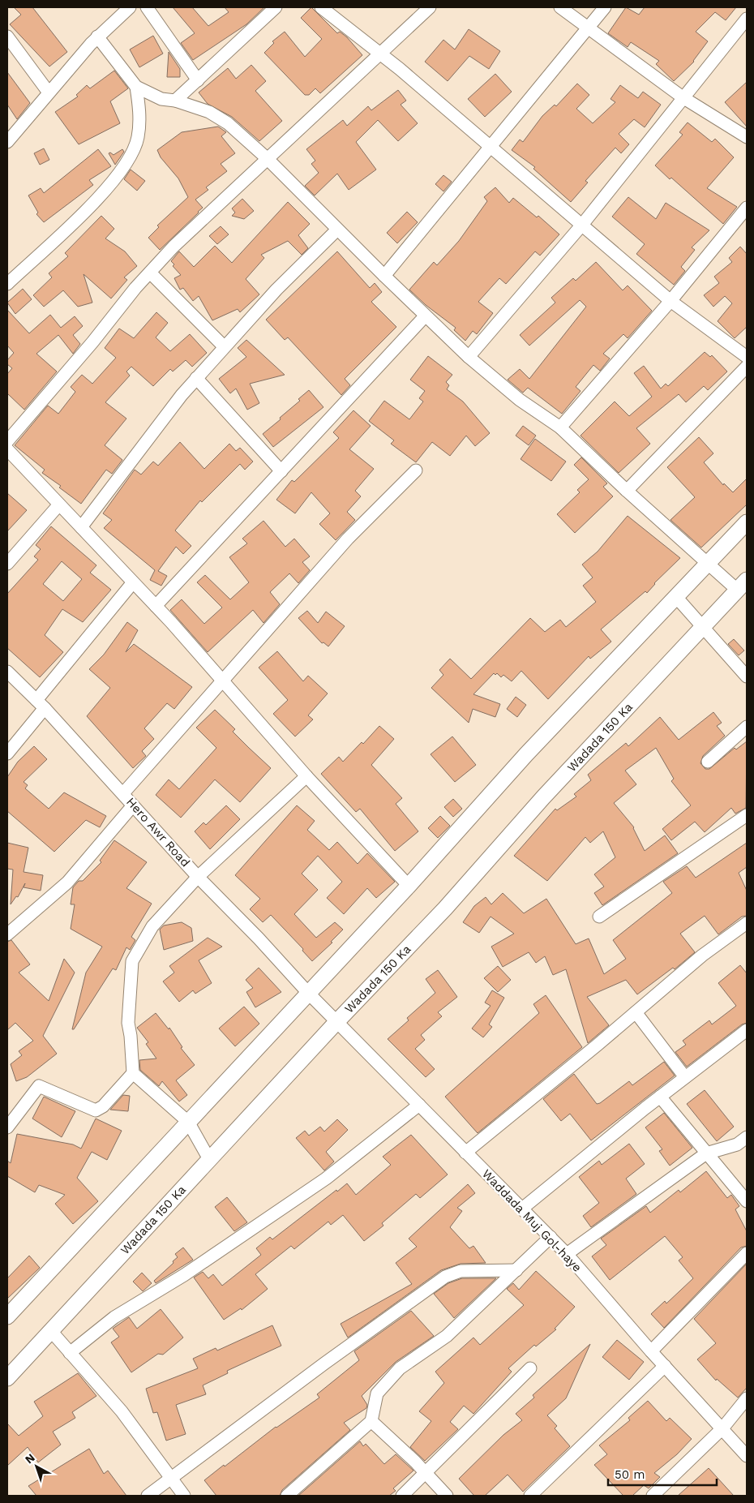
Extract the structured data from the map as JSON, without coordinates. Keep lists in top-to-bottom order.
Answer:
{
  "streets": {
    "street": ["Wadada 150 Ka", "Hero Awr Road", "Waddada Muj Gol-haye"]
  },
  "crossings": [
    ["Wadada 150 Ka", "Waddada Muj Gol-haye"],
    ["Hero Awr Road", "Waddada Muj Gol-haye"]
  ],
  "scale_bar": "50 m",
  "north": "top left"
}
